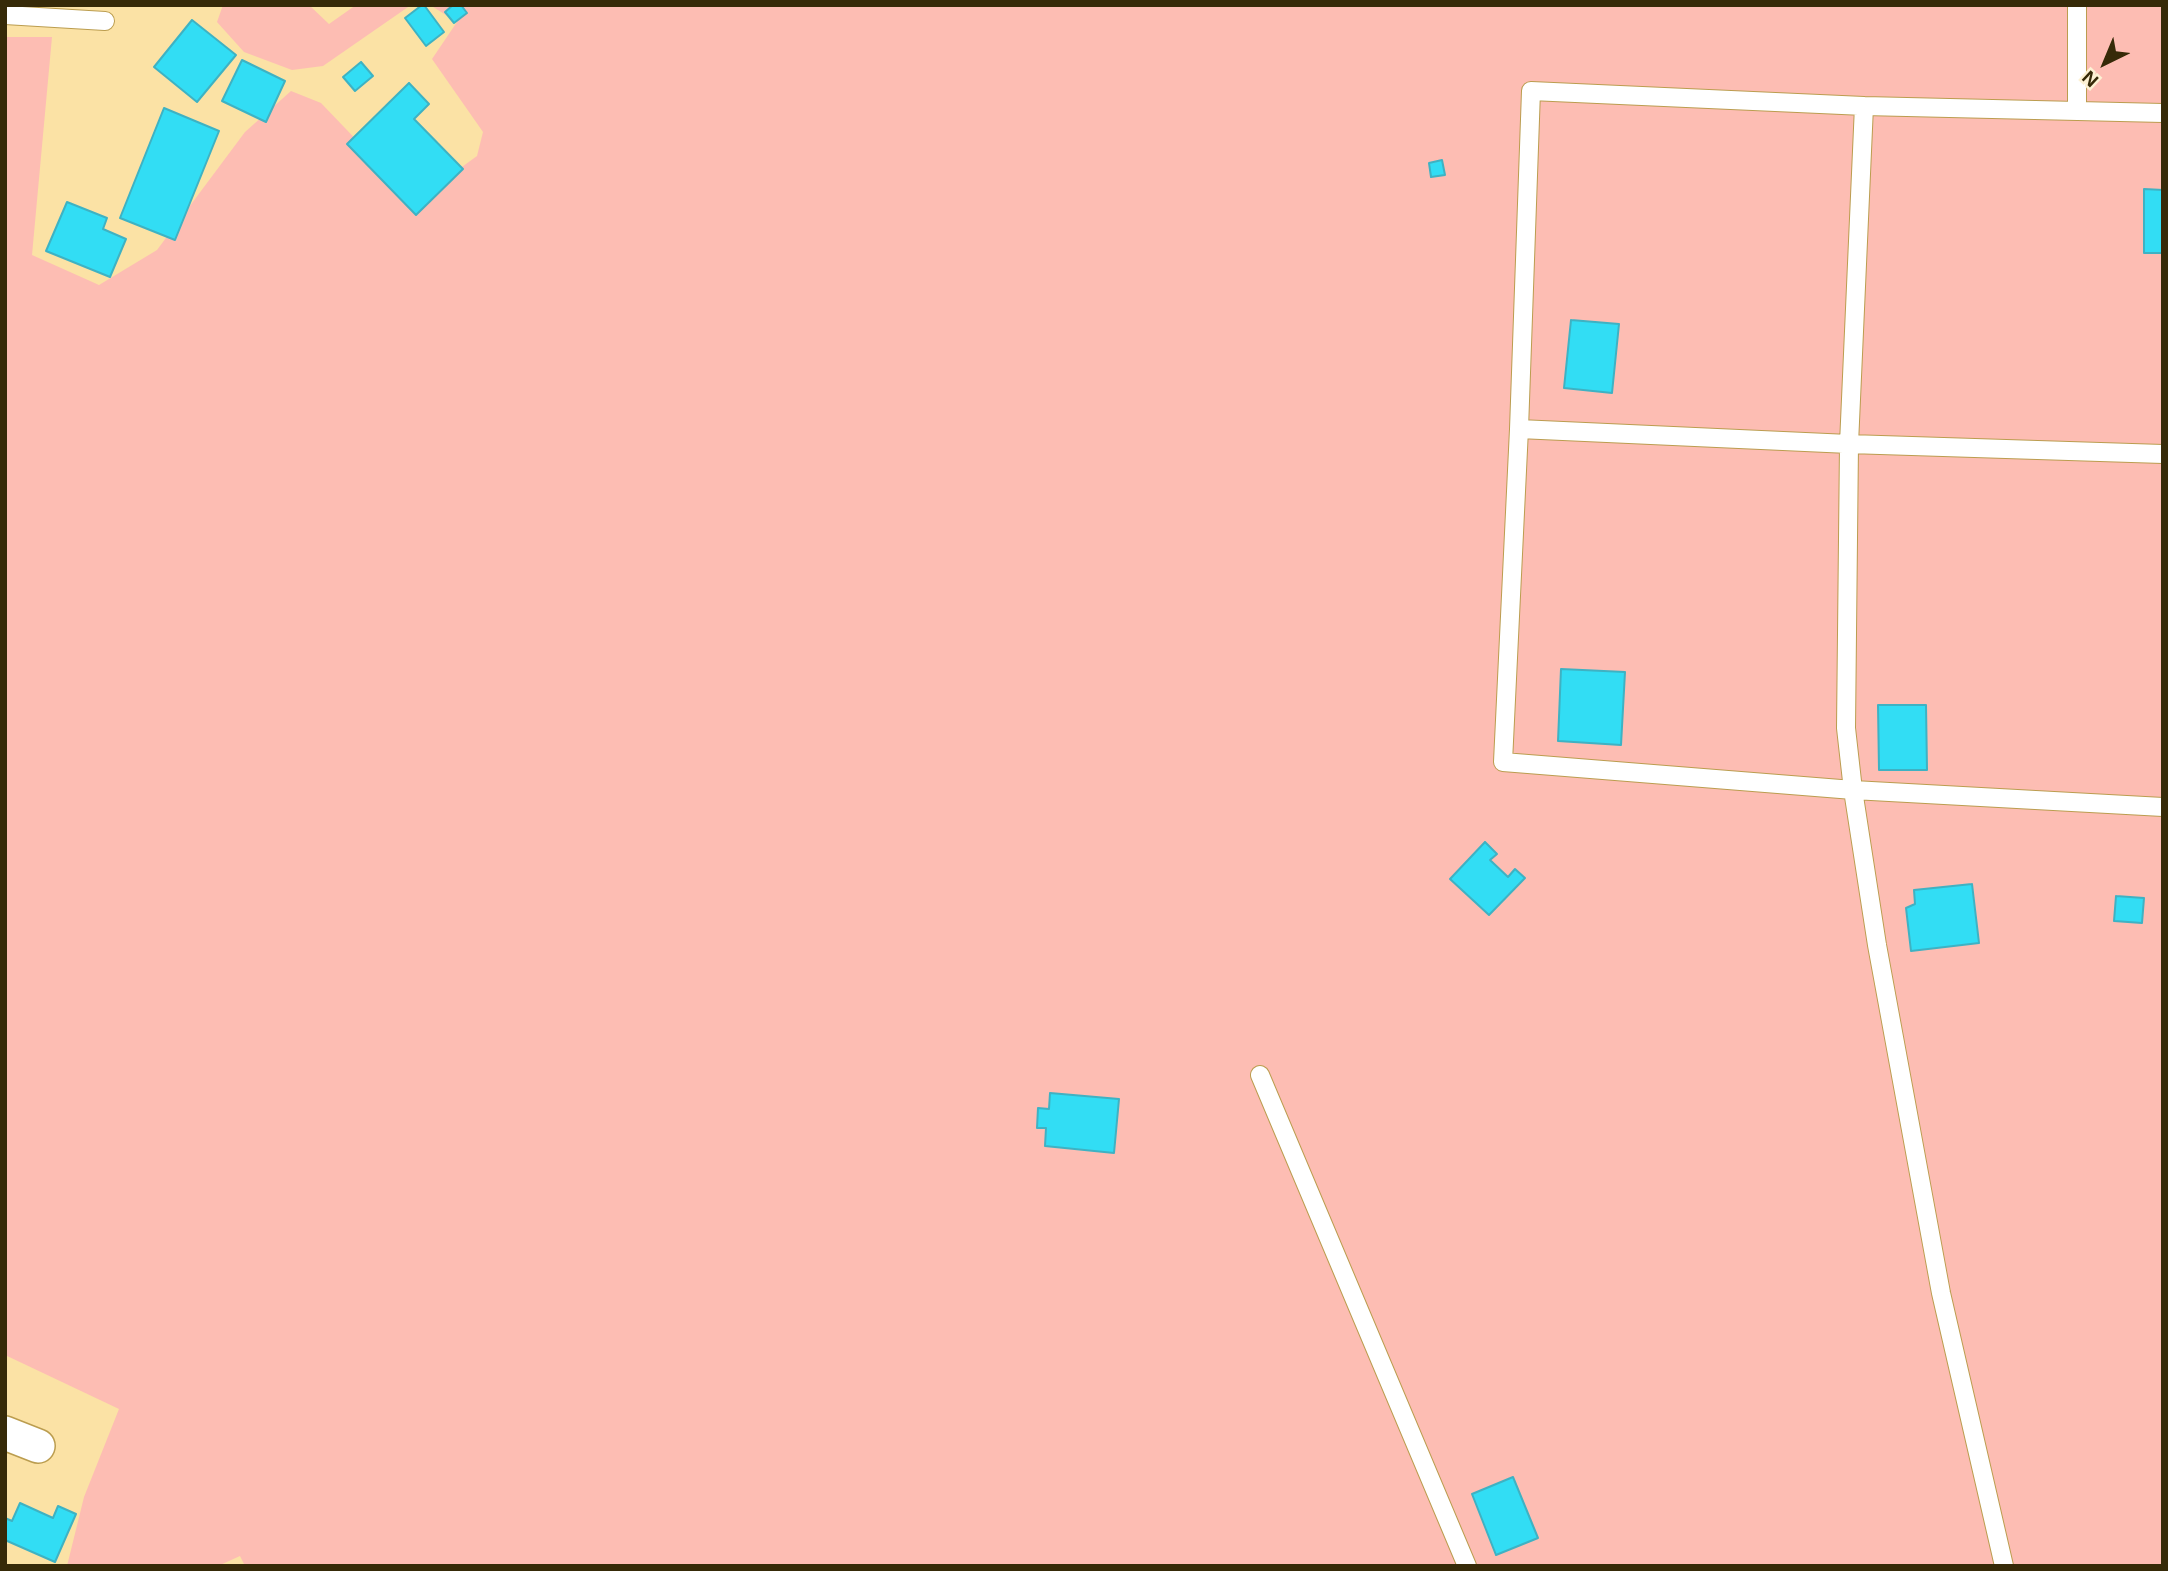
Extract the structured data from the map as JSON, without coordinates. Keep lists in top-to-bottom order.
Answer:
{
  "north": "bottom left"
}
